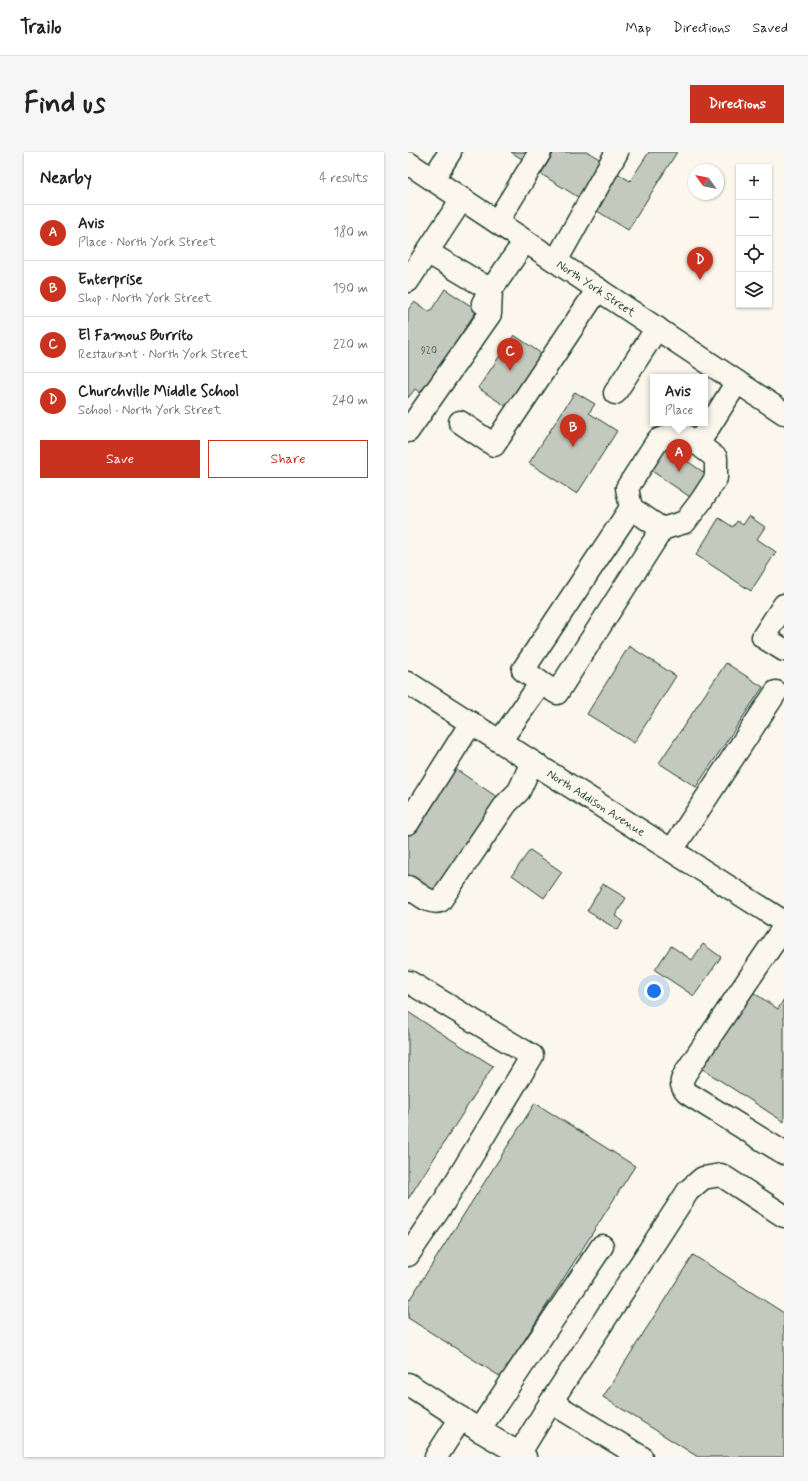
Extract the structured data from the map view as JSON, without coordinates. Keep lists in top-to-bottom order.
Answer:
{
  "streets": {
    "street": ["North York Street", "North Addison Avenue"]
  },
  "house_numbers": ["920"],
  "north": "top left",
  "page": {
    "header": "Trailo",
    "nav": ["Map", "Directions", "Saved"],
    "buttons": [
      "Directions",
      ["Save", "Share"]
    ],
    "title": "Find us",
    "heading": ["Nearby", "4 results"],
    "map_buttons": ["+", "−"],
    "list": [
      {
        "mark": "A",
        "name": "Avis",
        "note": "Place · North York Street",
        "value": "180 m"
      },
      {
        "mark": "B",
        "name": "Enterprise",
        "note": "Shop · North York Street",
        "value": "190 m"
      },
      {
        "mark": "C",
        "name": "El Famous Burrito",
        "note": "Restaurant · North York Street",
        "value": "220 m"
      },
      {
        "mark": "D",
        "name": "Churchville Middle School",
        "note": "School · North York Street",
        "value": "240 m"
      }
    ],
    "pins": [
      "D",
      "C",
      "B",
      "A"
    ],
    "popup": ["Avis", "Place"]
  }
}
